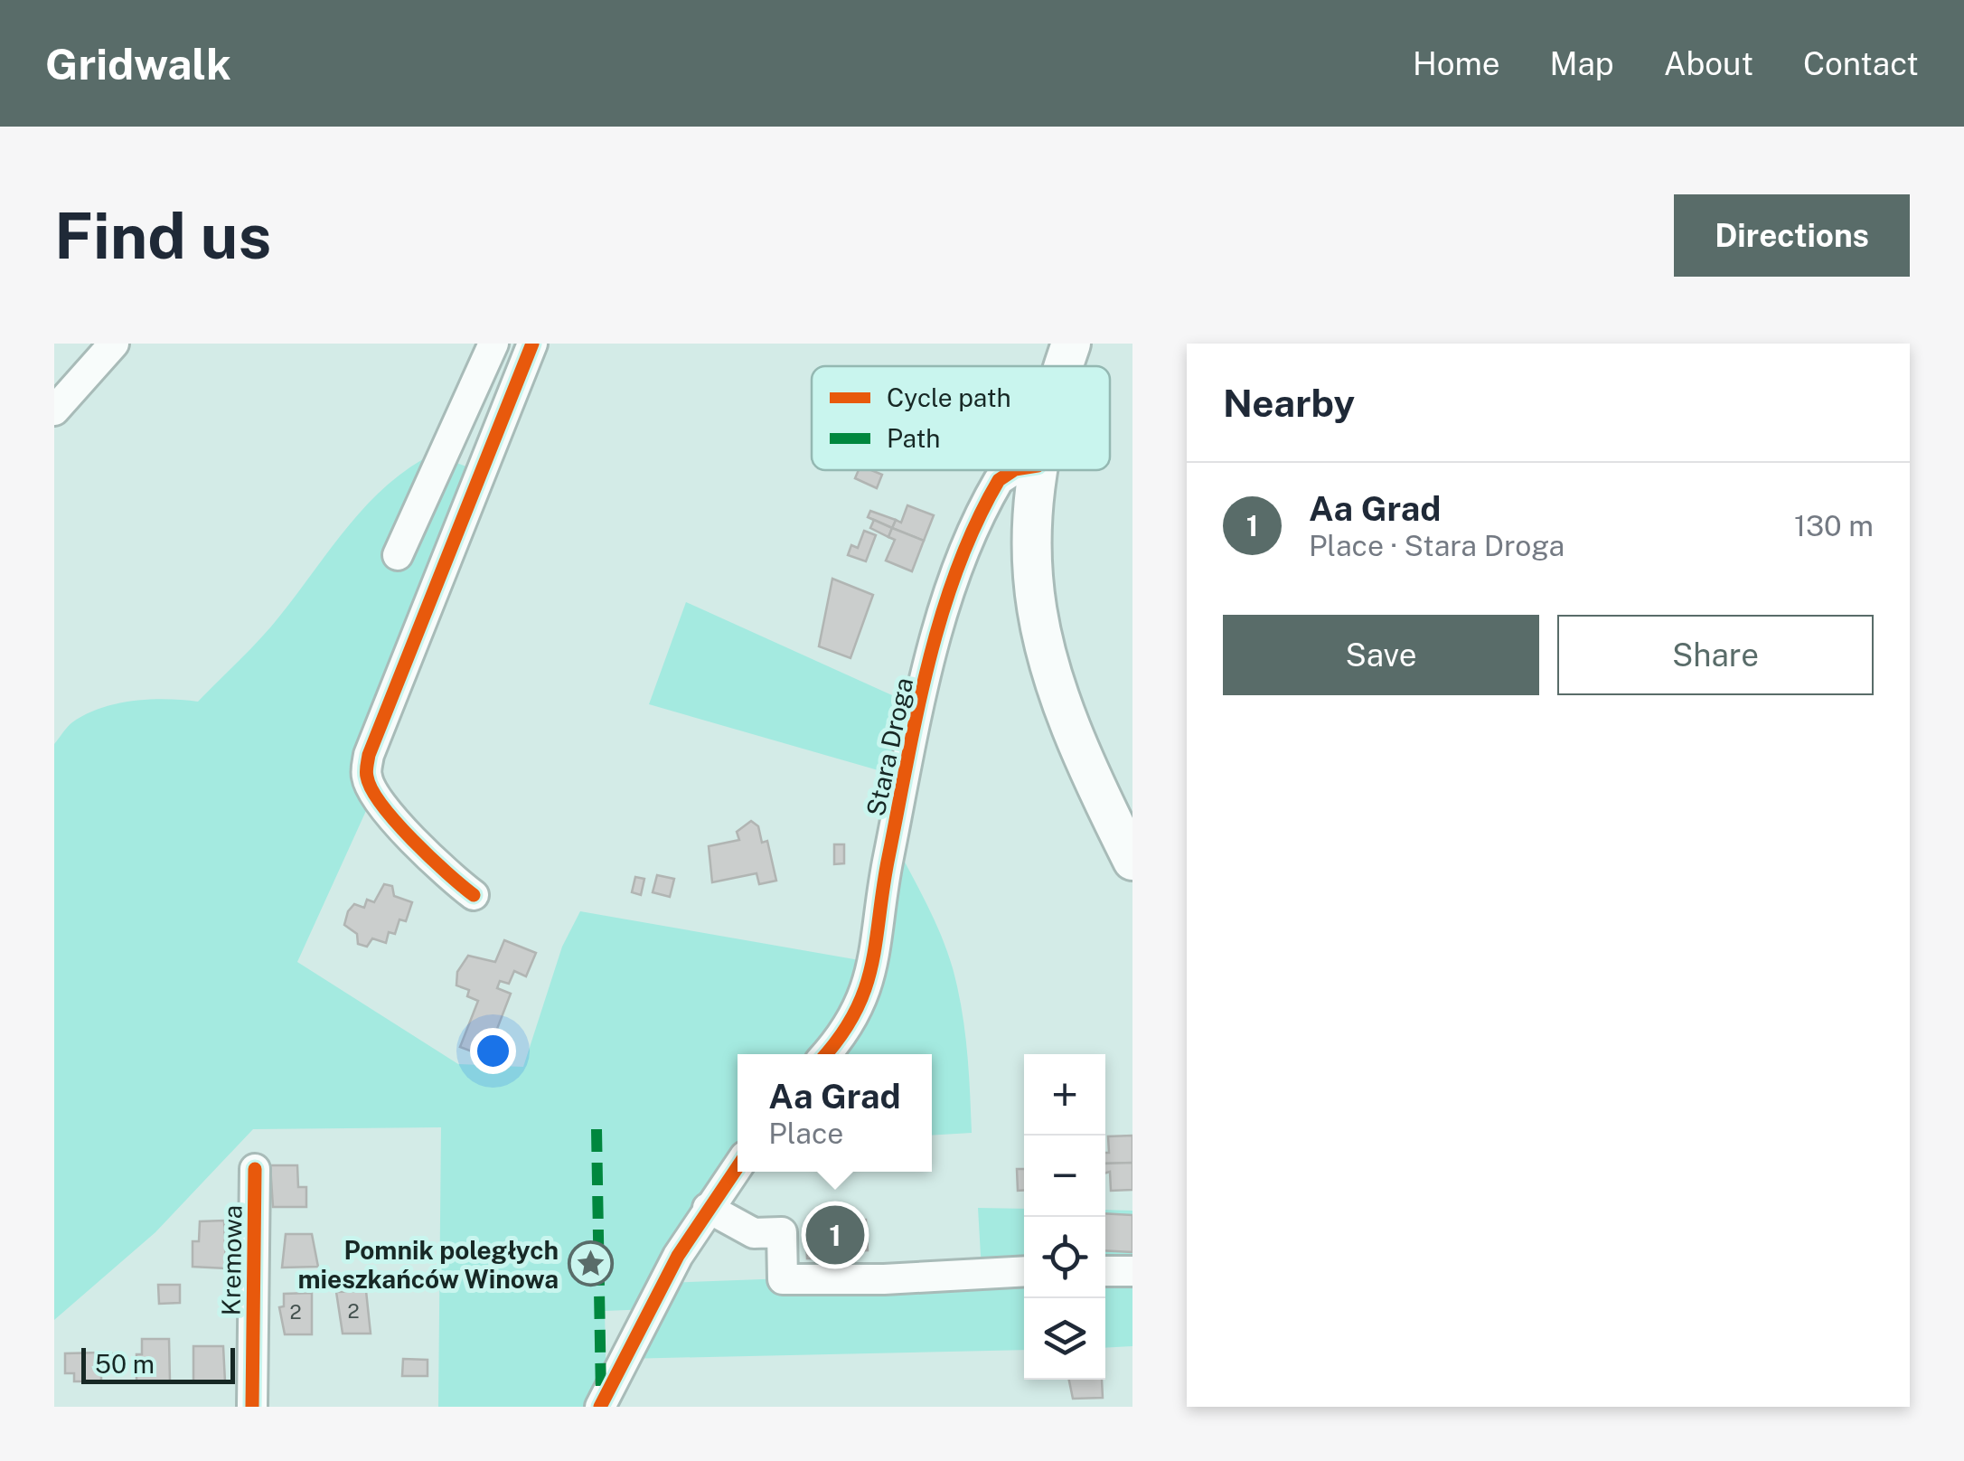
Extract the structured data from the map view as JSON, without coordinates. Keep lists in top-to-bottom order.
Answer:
{
  "streets": {
    "street": ["Stara Droga", "Kremowa"]
  },
  "places": {
    "place": ["Pomnik poległych mieszkańców Winowa"]
  },
  "house_numbers": ["2", "2"],
  "legend": ["Cycle path", "Path"],
  "scale_bar": "50 m",
  "page": {
    "header": "Gridwalk",
    "nav": [
      "Home",
      "Map",
      "About",
      "Contact"
    ],
    "buttons": [
      "Directions",
      ["Save", "Share"]
    ],
    "title": "Find us",
    "heading": "Nearby",
    "list": [
      {
        "mark": "1",
        "name": "Aa Grad",
        "note": "Place · Stara Droga",
        "value": "130 m"
      }
    ],
    "map_buttons": ["+", "−"],
    "popup": ["Aa Grad", "Place"],
    "pins": "1",
    "scale": "50 m"
  }
}
